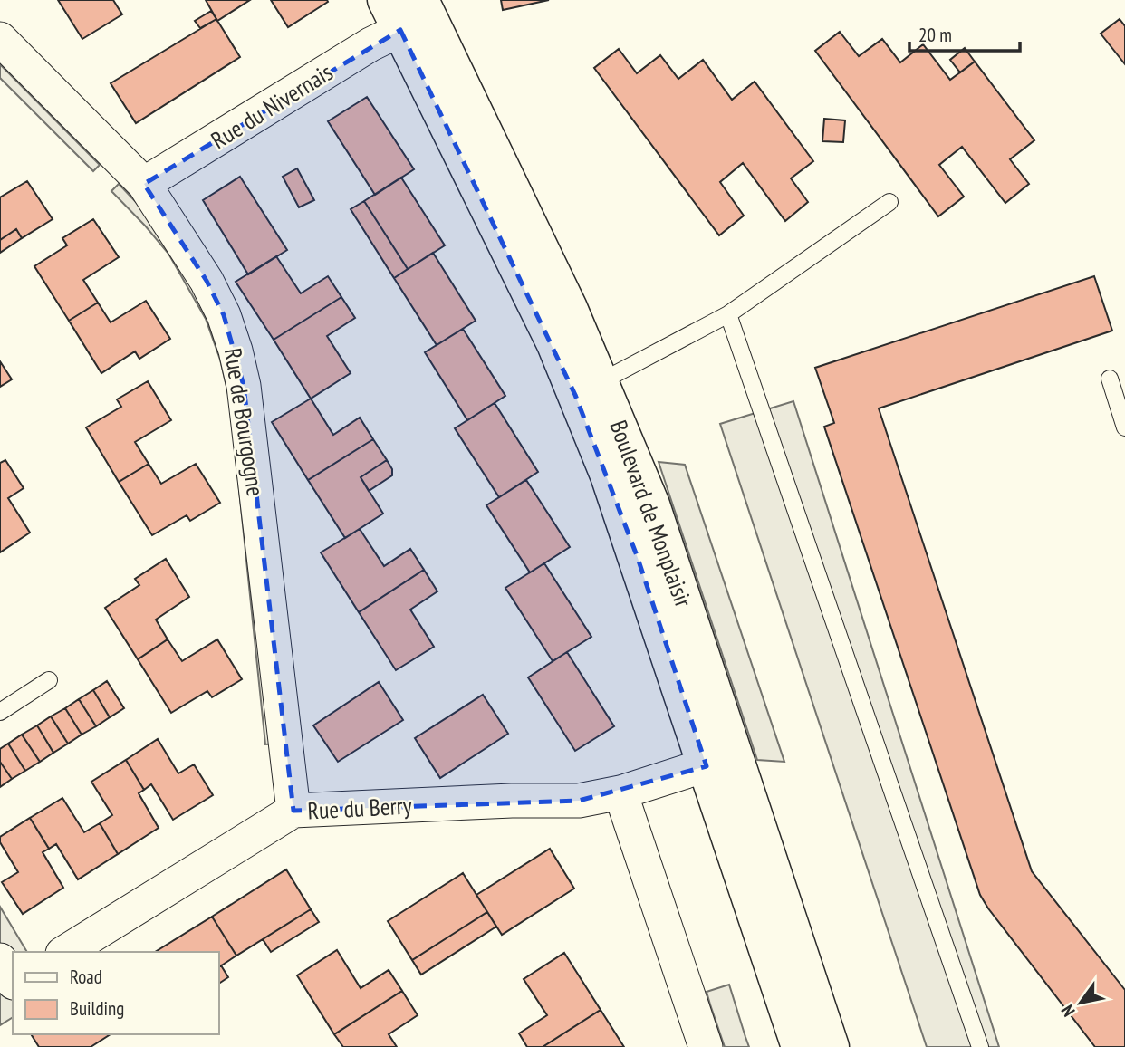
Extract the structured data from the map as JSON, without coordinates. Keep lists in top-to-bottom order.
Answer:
{
  "streets": {
    "main road": ["Boulevard de Monplaisir"],
    "street": ["Rue du Nivernais", "Rue de Bourgogne", "Rue du Berry"]
  },
  "crossings": [
    ["Rue du Nivernais", "Rue de Bourgogne"],
    ["Rue du Nivernais", "Boulevard de Monplaisir"],
    ["Rue de Bourgogne", "Rue du Berry"]
  ],
  "legend": ["Road", "Building"],
  "scale_bar": "20 m",
  "north": "bottom left"
}
